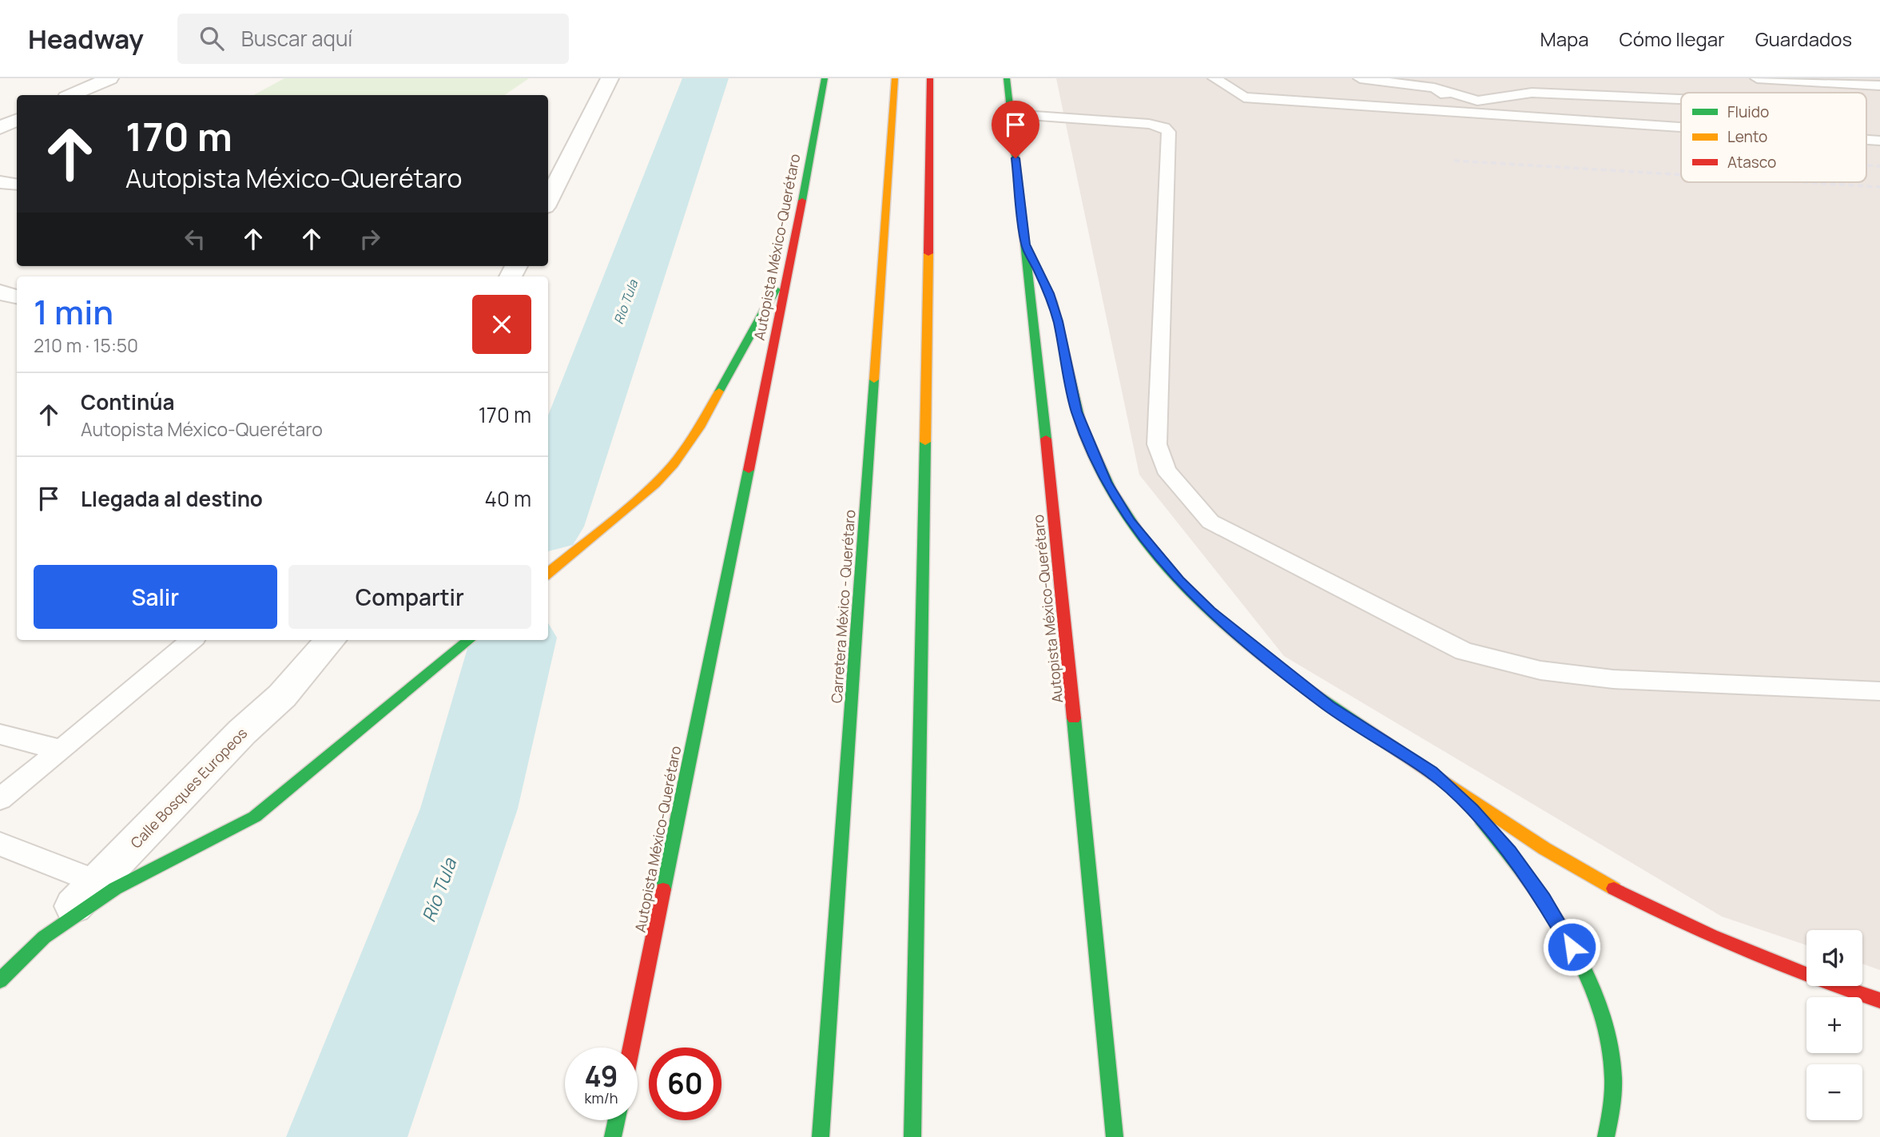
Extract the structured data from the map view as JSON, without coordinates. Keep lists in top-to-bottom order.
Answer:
{
  "streets": {
    "main road": ["Autopista México-Querétaro", "Carretera México - Querétaro"],
    "street": ["Calle Bosques Europeos"]
  },
  "water": ["Río Tula"],
  "legend": ["Fluido", "Lento", "Atasco"],
  "page": {
    "header": "Headway",
    "search": "Buscar aquí",
    "nav": ["Mapa", "Cómo llegar", "Guardados"],
    "turn": ["170 m", "Autopista México-Querétaro"],
    "heading": ["1 min", "210 m · 15:50"],
    "list": [
      {
        "name": "Continúa",
        "note": "Autopista México-Querétaro",
        "value": "170 m"
      },
      {
        "name": "Llegada al destino",
        "value": "40 m"
      }
    ],
    "buttons": ["Salir", "Compartir"],
    "map_buttons": ["+", "−"],
    "speed": "49 km/h",
    "limit": "60"
  }
}
